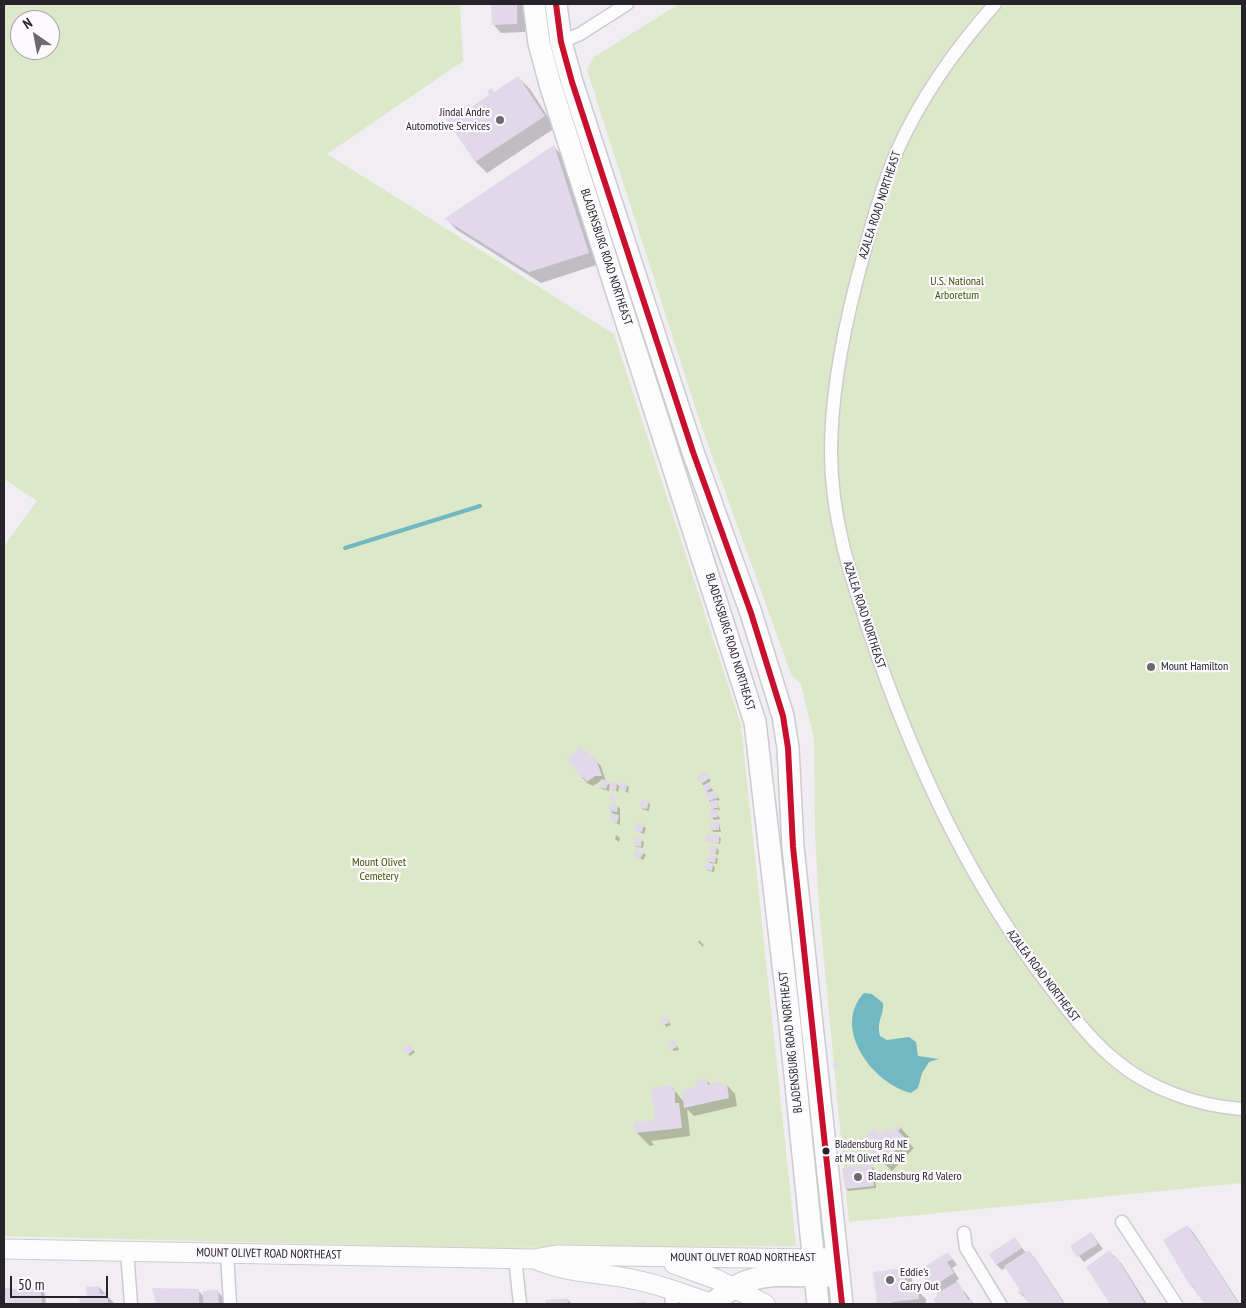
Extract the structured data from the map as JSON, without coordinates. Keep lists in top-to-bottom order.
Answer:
{
  "streets": {
    "main road": ["BLADENSBURG ROAD NORTHEAST", "MOUNT OLIVET ROAD NORTHEAST"],
    "street": ["AZALEA ROAD NORTHEAST"]
  },
  "crossings": [
    ["BLADENSBURG ROAD NORTHEAST", "MOUNT OLIVET ROAD NORTHEAST"]
  ],
  "parks": ["U.S. National Arboretum", "Mount Olivet Cemetery"],
  "places": [
    "Jindal Andre Automotive Services",
    "Mount Hamilton",
    "Bladensburg Rd NE at Mt Olivet Rd NE",
    "Bladensburg Rd Valero",
    "Eddie's Carry Out"
  ],
  "scale_bar": "50 m",
  "north": "top left"
}
